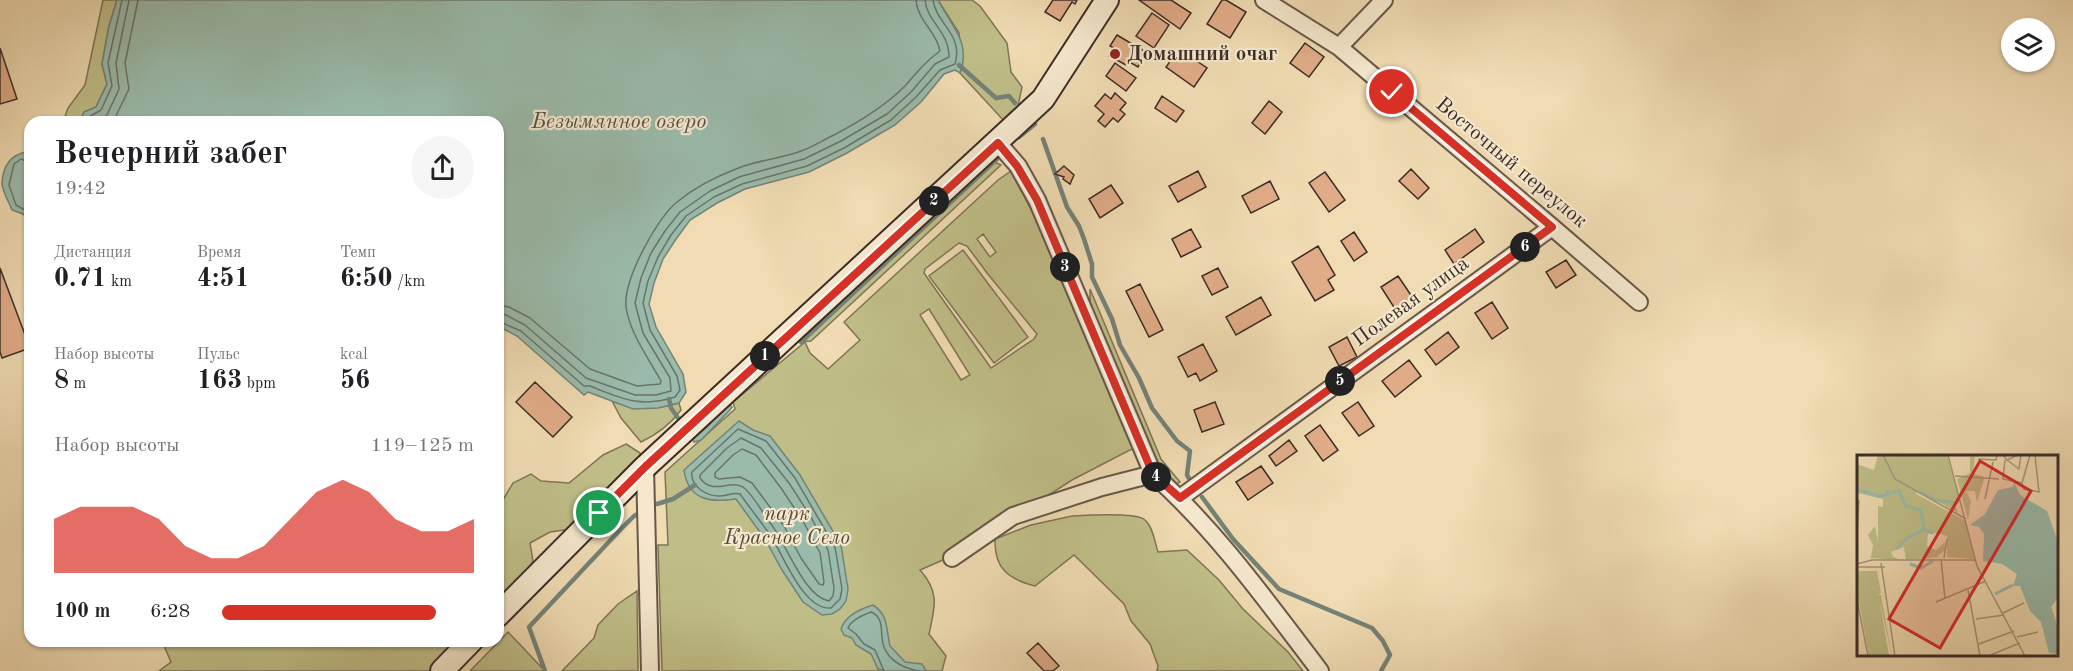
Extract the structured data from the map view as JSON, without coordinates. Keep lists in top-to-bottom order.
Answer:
{
  "streets": {
    "street": ["Восточный переулок", "Полевая улица"]
  },
  "crossings": [
    ["Восточный переулок", "Полевая улица"]
  ],
  "water": ["Безымянное озеро"],
  "parks": ["парк Красное Село"],
  "places": ["Домашний очаг"],
  "page": {
    "heading": ["Вечерний забег", "19:42"],
    "pins": [
      "2",
      "6",
      "3",
      "1",
      "5",
      "4"
    ],
    "stats": [
      ["Дистанция", "0.71 km"],
      ["Время", "4:51"],
      ["Темп", "6:50 /km"],
      ["Набор высоты", "8 m"],
      ["Пульс", "163 bpm"],
      ["kcal", "56"]
    ],
    "chart": ["Набор высоты", "119–125 m"],
    "list": [
      {
        "name": "100 m",
        "note": "6:28"
      }
    ]
  }
}
